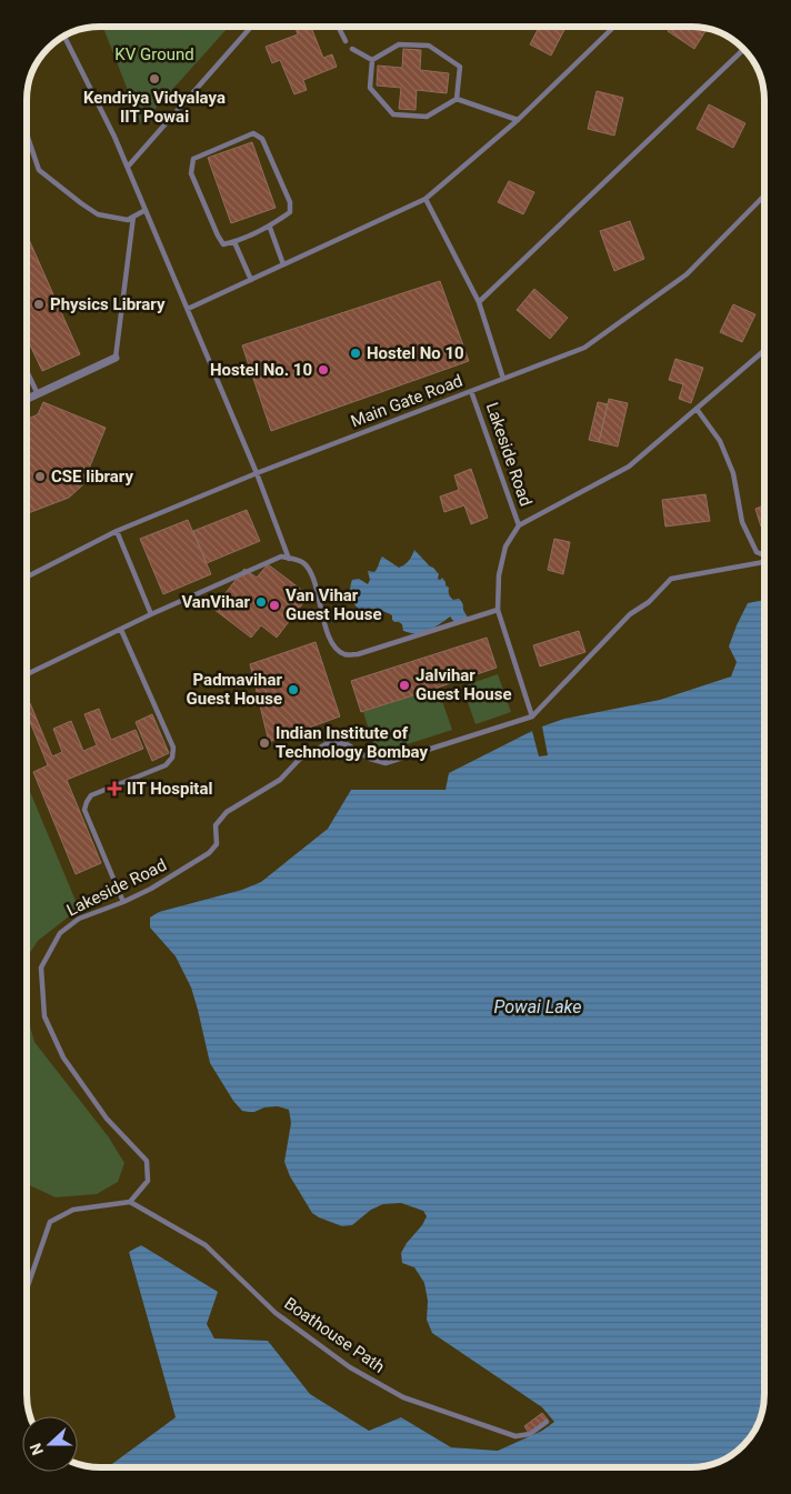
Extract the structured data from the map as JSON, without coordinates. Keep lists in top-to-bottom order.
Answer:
{
  "streets": {
    "lane": ["Main Gate Road", "Lakeside Road", "Boathouse Path"]
  },
  "crossings": [
    ["Main Gate Road", "Lakeside Road"],
    ["Lakeside Road", "Boathouse Path"]
  ],
  "water": ["Powai Lake"],
  "parks": ["KV Ground"],
  "places": {
    "other": [
      "Kendriya Vidyalaya IIT Powai",
      "Physics Library",
      "Hostel No 10",
      "Hostel No. 10",
      "CSE library",
      "VanVihar",
      "Van Vihar Guest House",
      "Jalvihar Guest House",
      "Padmavihar Guest House",
      "Indian Institute of Technology Bombay"
    ],
    "health": ["IIT Hospital"]
  },
  "north": "left"
}
